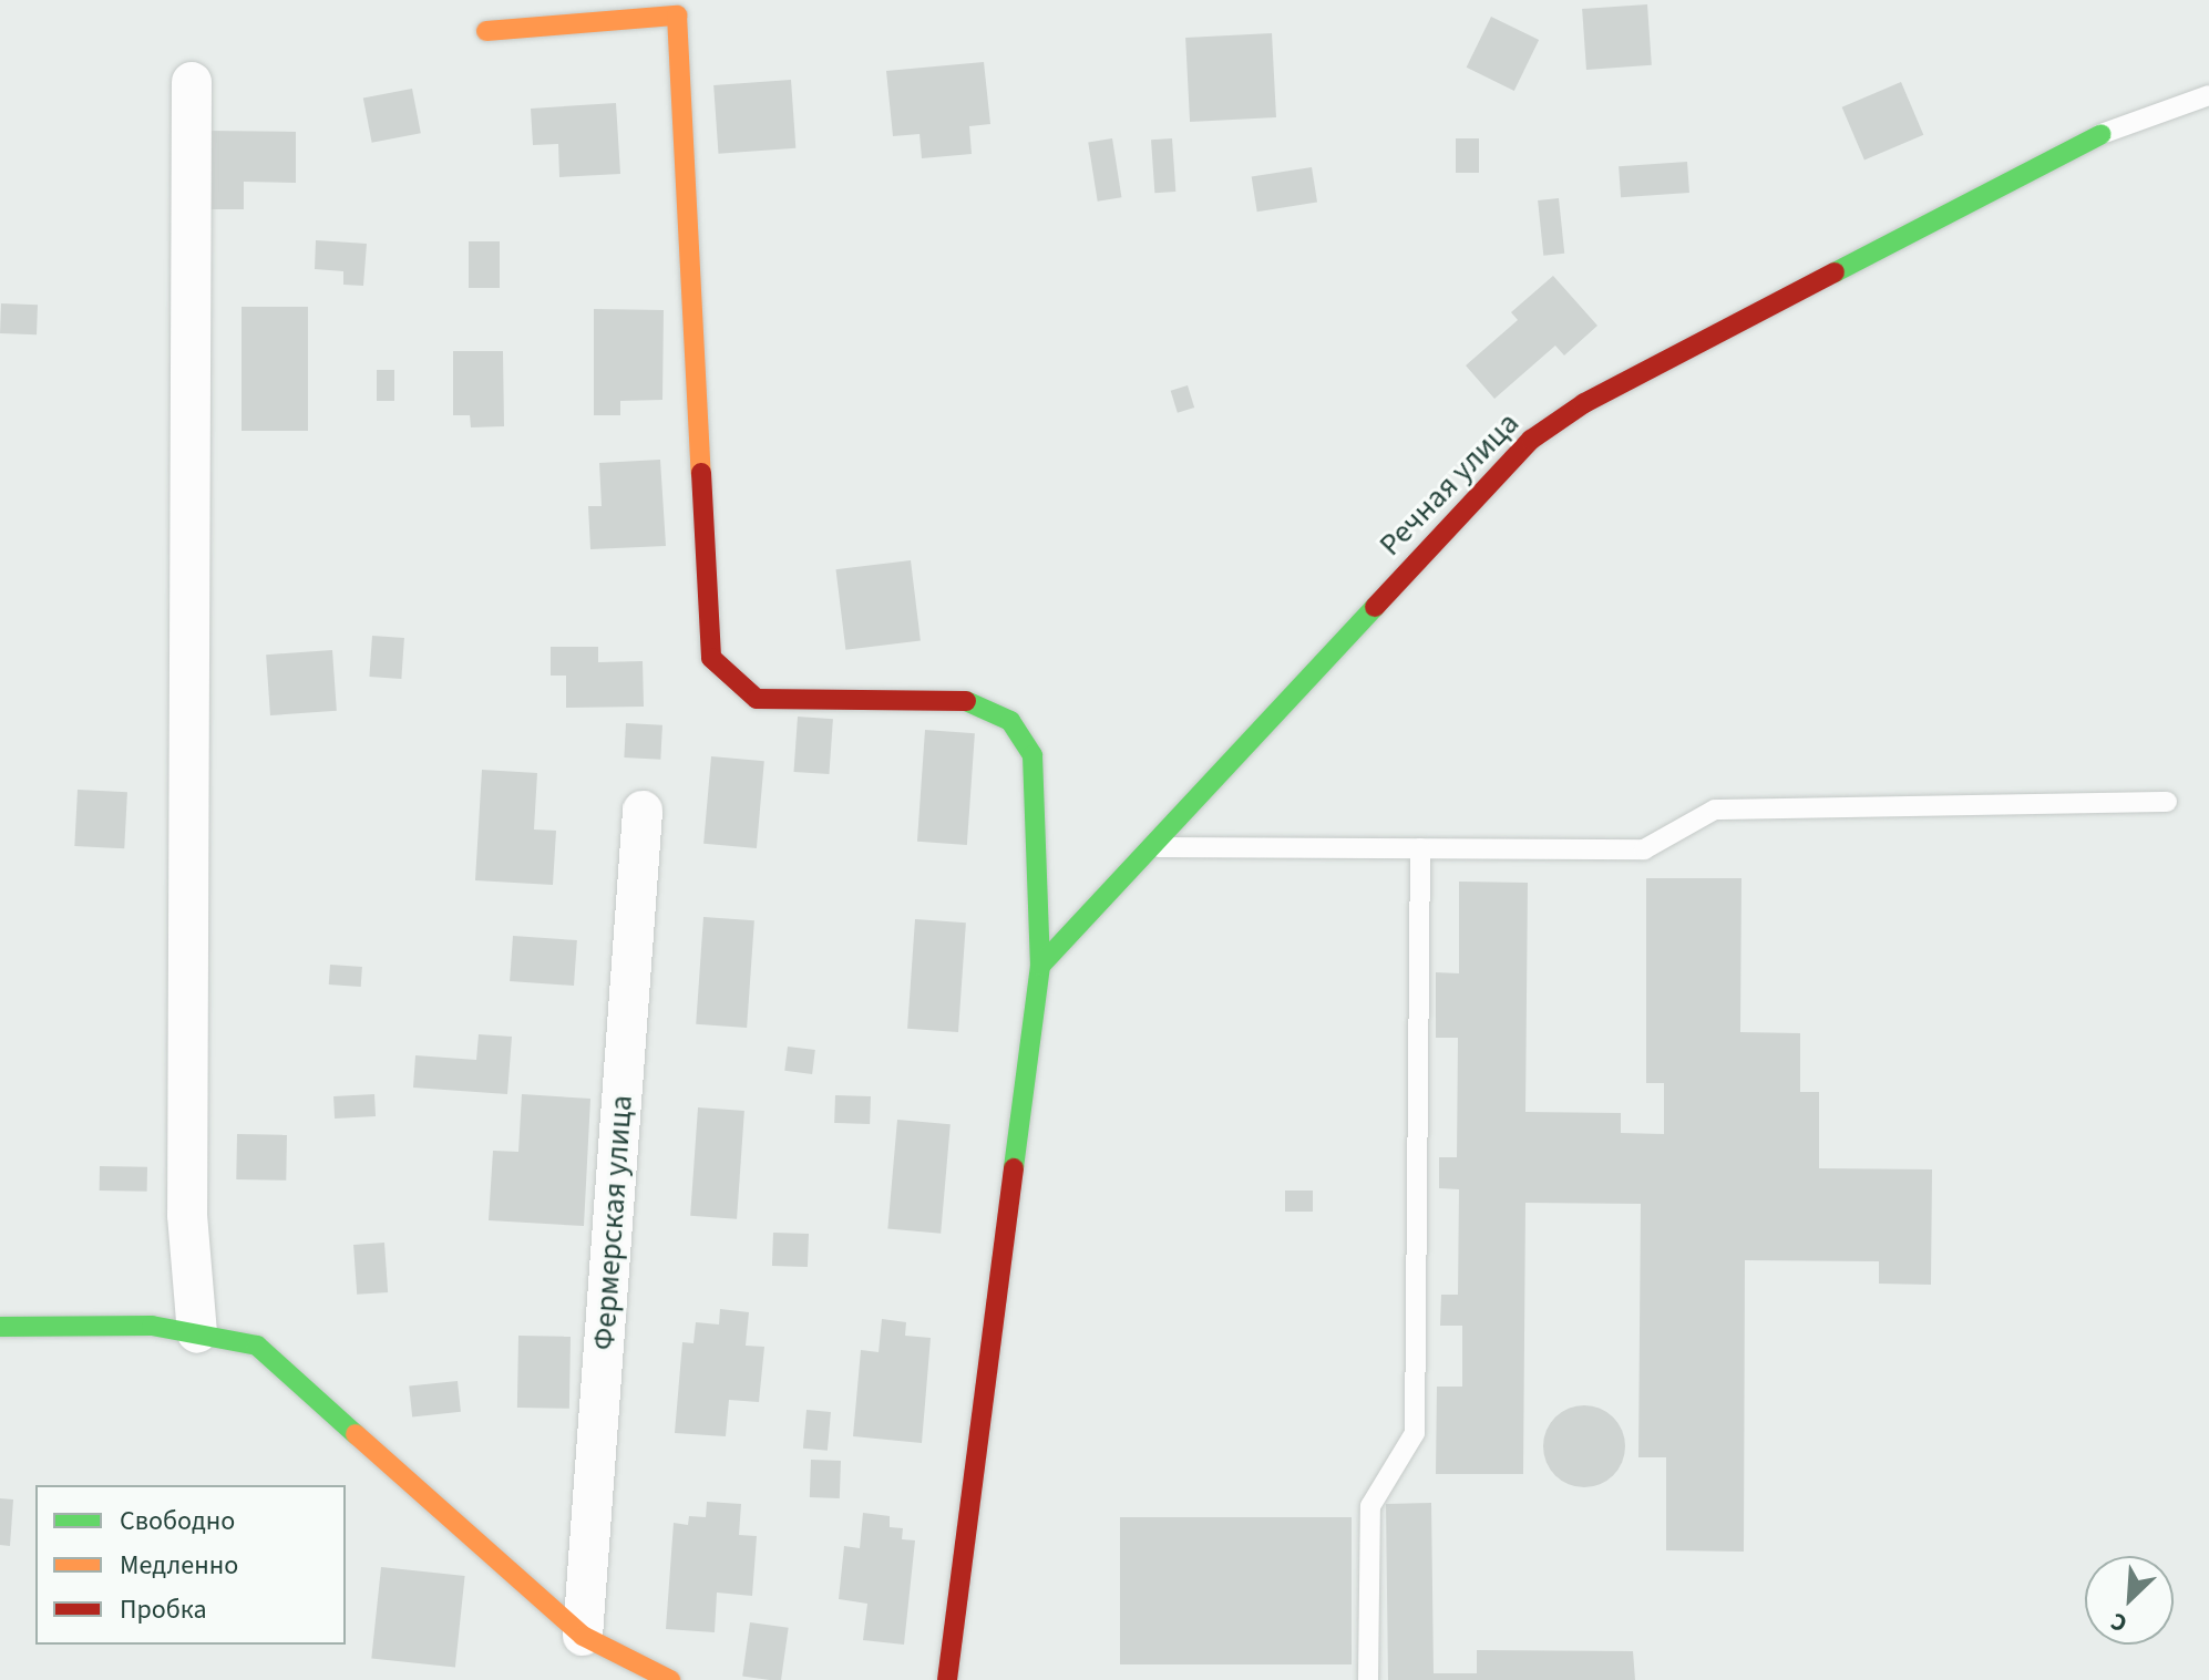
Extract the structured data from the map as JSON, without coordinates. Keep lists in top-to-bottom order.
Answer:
{
  "streets": {
    "street": ["Речная улица", "Фермерская улица"]
  },
  "legend": ["Свободно", "Медленно", "Пробка"],
  "north": "bottom left"
}
